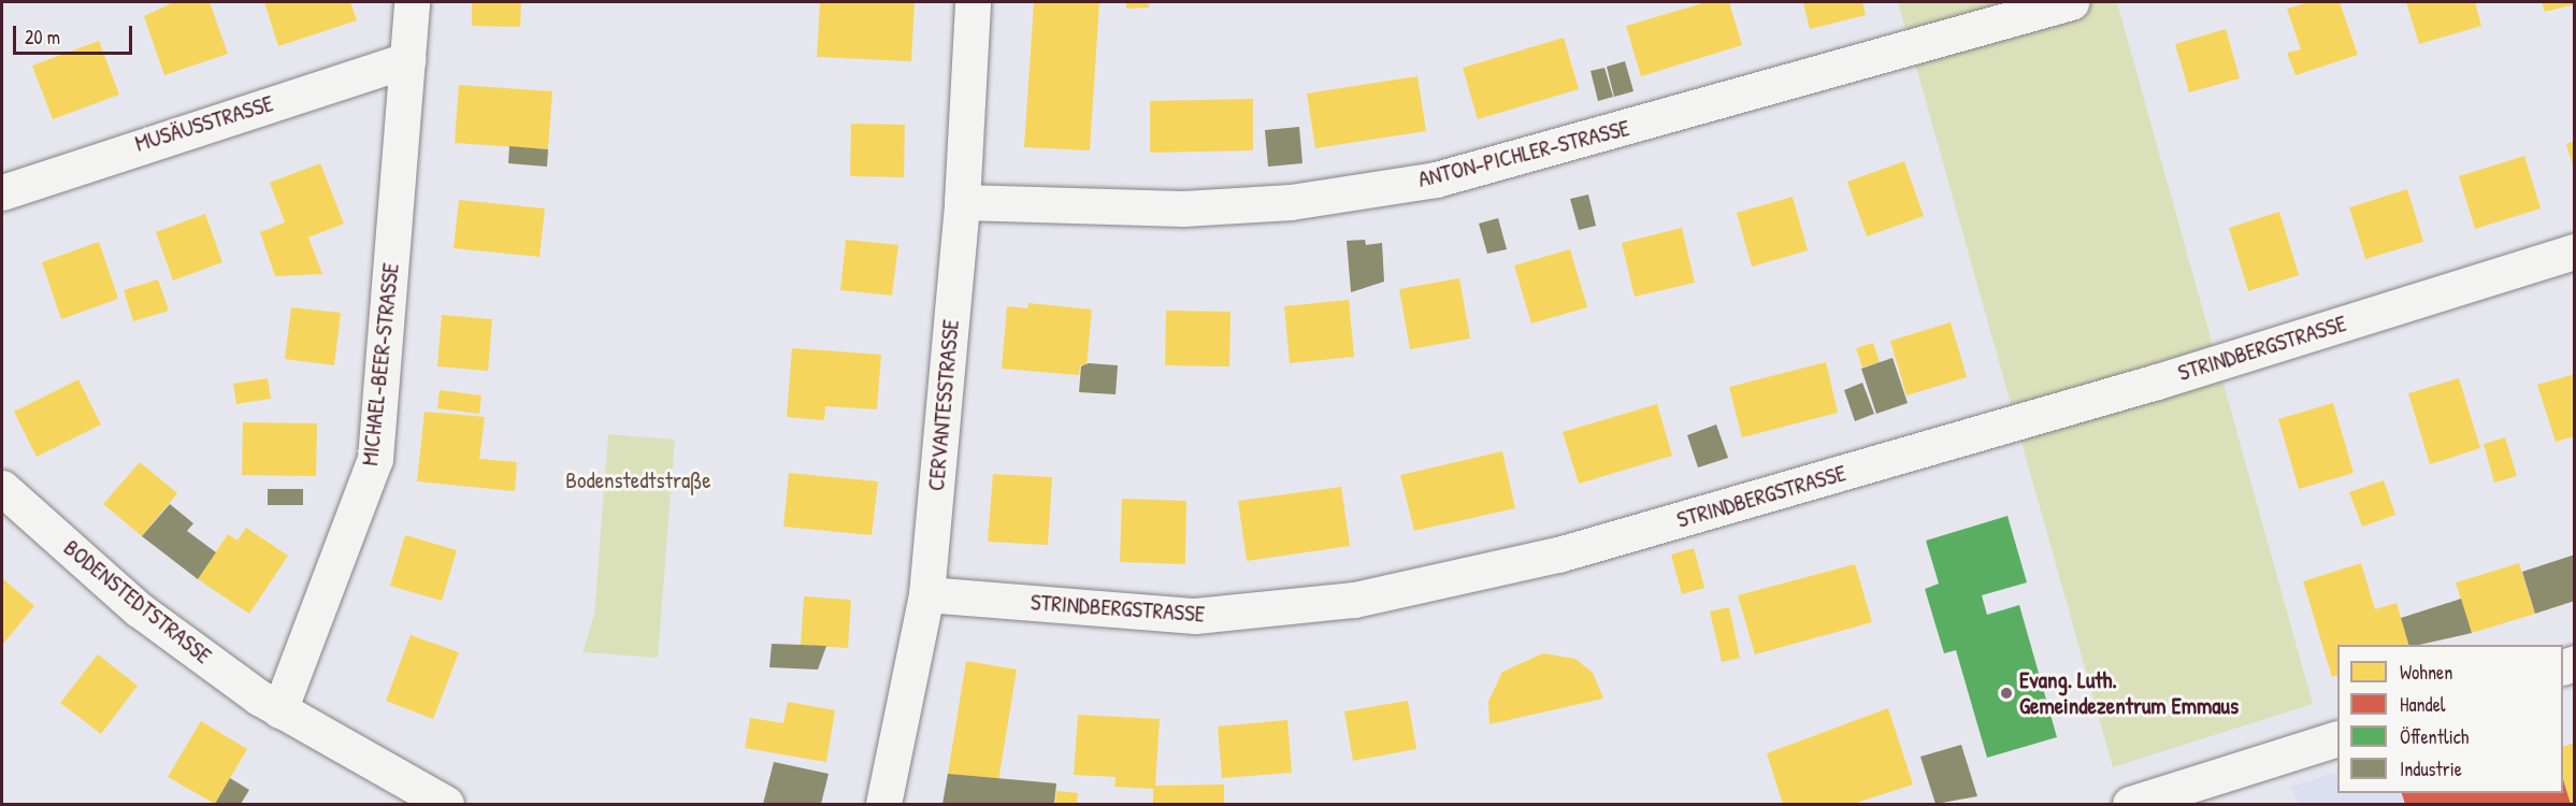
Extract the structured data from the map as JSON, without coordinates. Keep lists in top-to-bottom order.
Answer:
{
  "streets": {
    "street": [
      "MUSÄUSSTRASSE",
      "ANTON-PICHLER-STRASSE",
      "STRINDBERGSTRASSE",
      "MICHAEL-BEER-STRASSE",
      "CERVANTESSTRASSE",
      "BODENSTEDTSTRASSE"
    ]
  },
  "crossings": [
    ["MUSÄUSSTRASSE", "MICHAEL-BEER-STRASSE"],
    ["ANTON-PICHLER-STRASSE", "CERVANTESSTRASSE"],
    ["STRINDBERGSTRASSE", "CERVANTESSTRASSE"],
    ["MICHAEL-BEER-STRASSE", "BODENSTEDTSTRASSE"]
  ],
  "parks": ["Bodenstedtstraße"],
  "places": ["Evang. Luth. Gemeindezentrum Emmaus"],
  "legend": [
    "Wohnen",
    "Handel",
    "Öffentlich",
    "Industrie"
  ],
  "scale_bar": "20 m"
}
